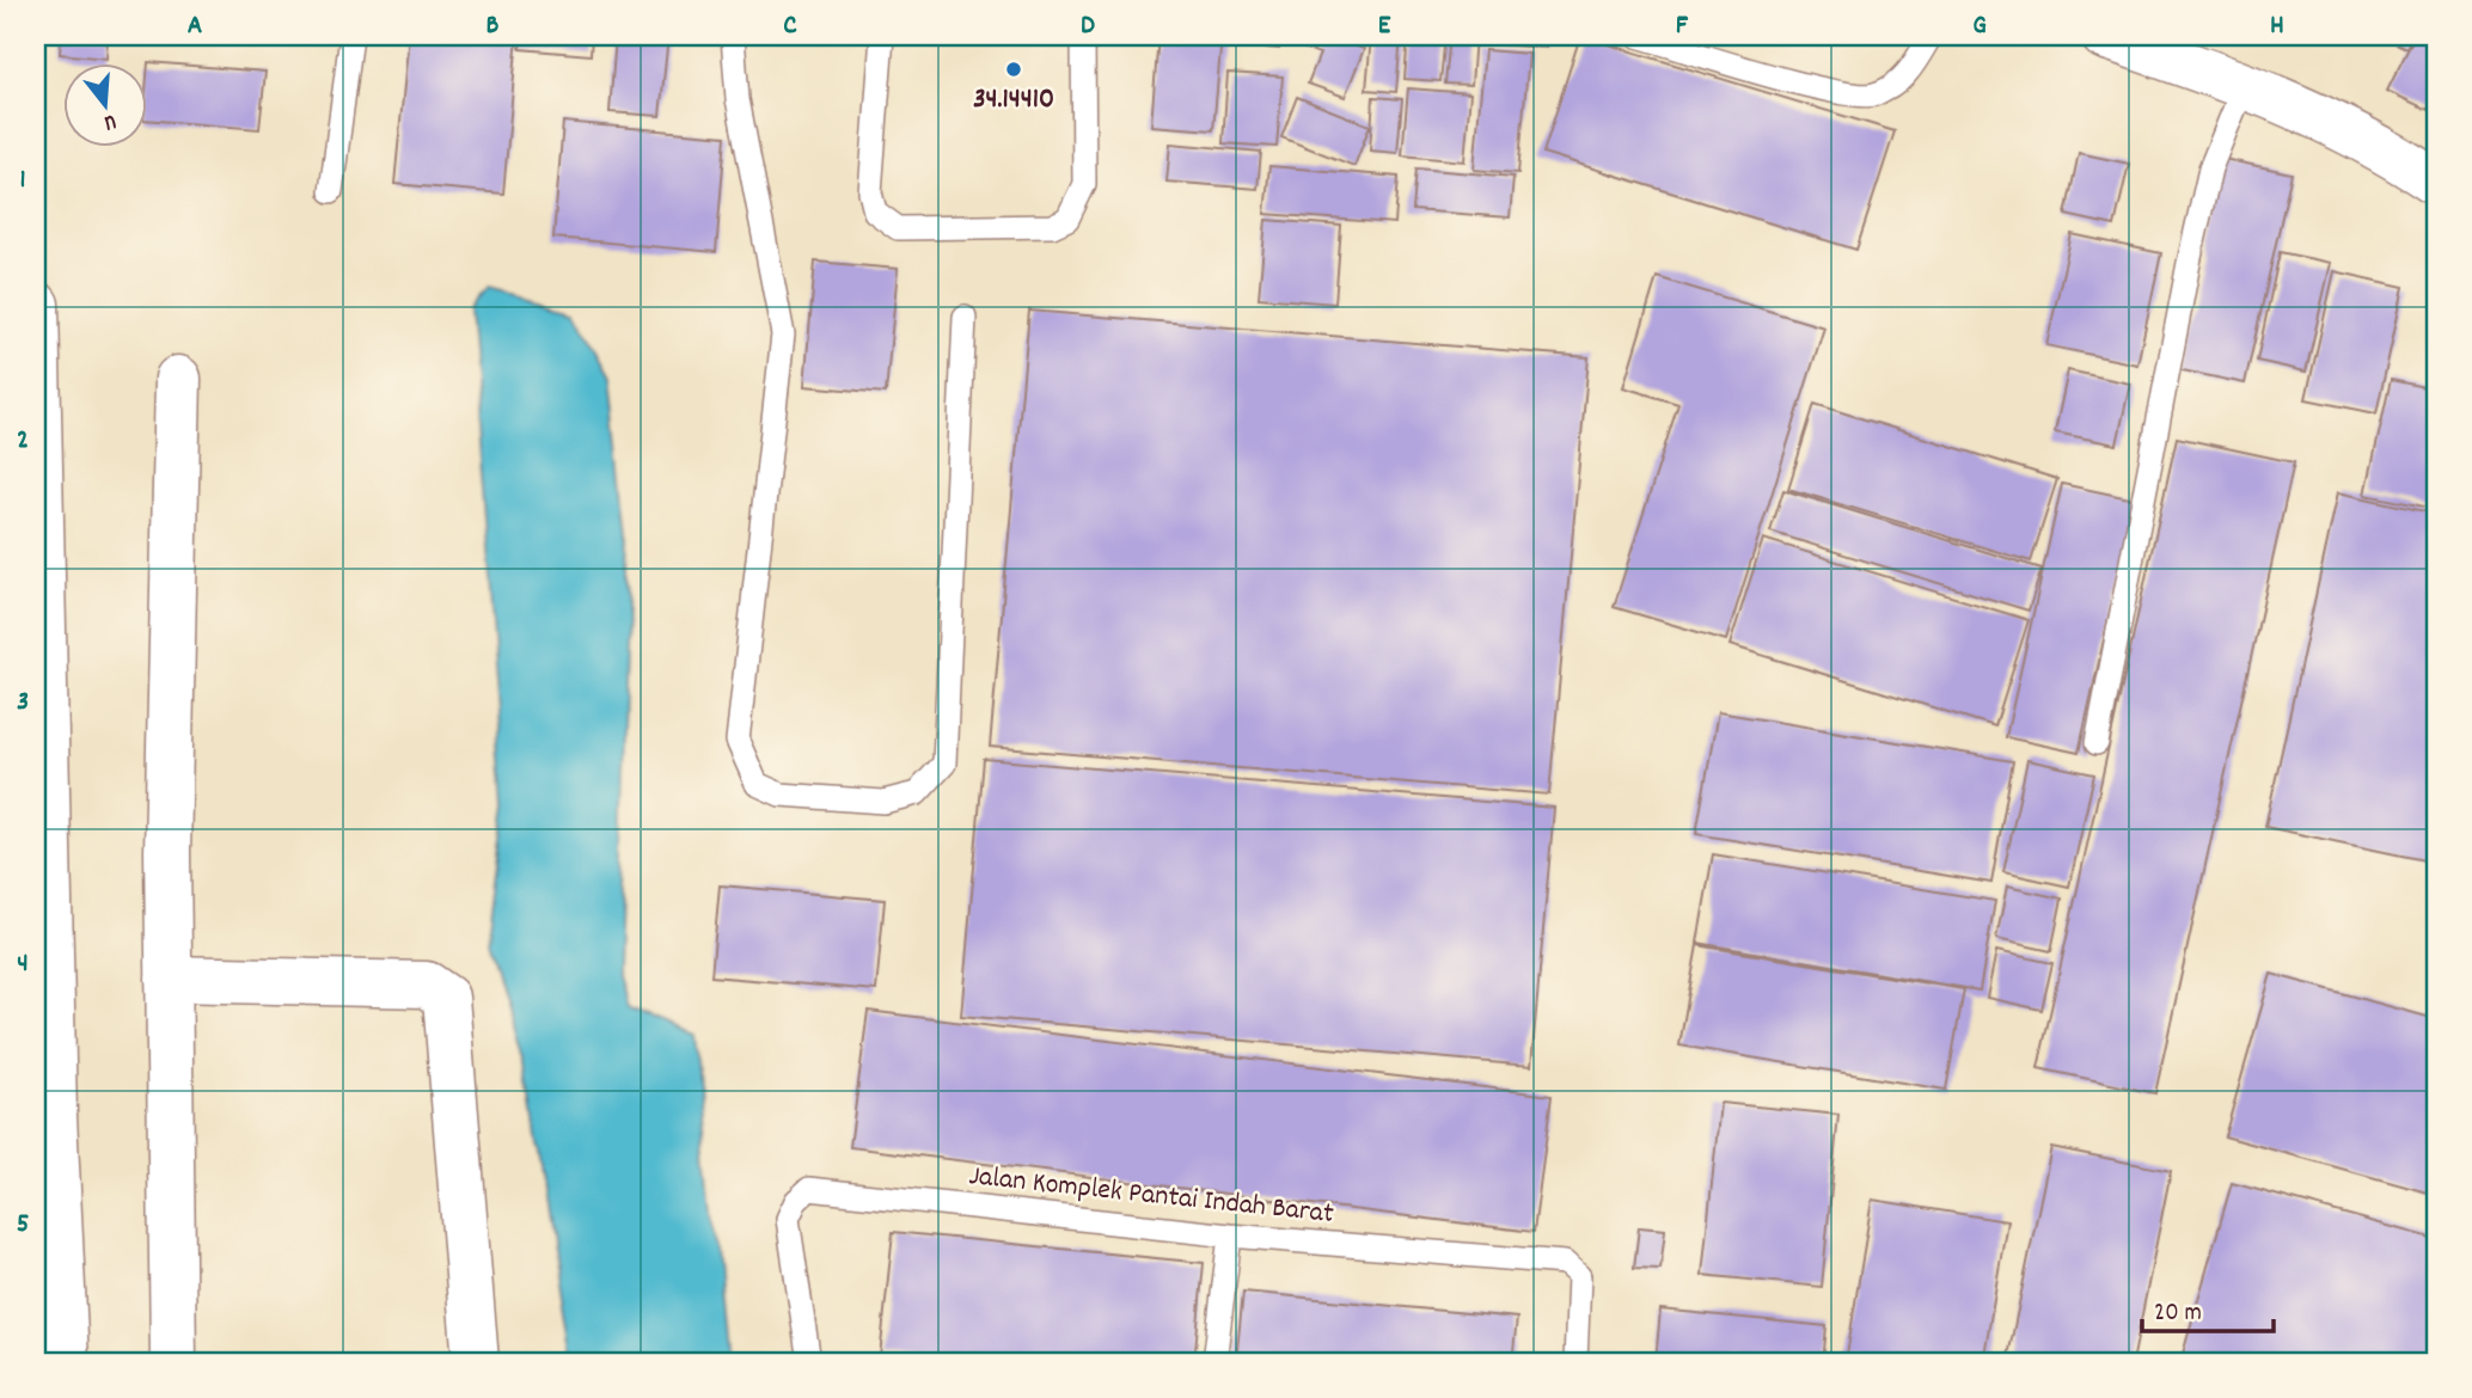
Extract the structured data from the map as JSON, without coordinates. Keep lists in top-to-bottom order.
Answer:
{
  "streets": {
    "lane": ["Jalan Komplek Pantai Indah Barat"]
  },
  "places": ["34.14410"],
  "scale_bar": "20 m",
  "north": "bottom",
  "grid": {
    "columns": [
      "A",
      "B",
      "C",
      "D",
      "E",
      "F",
      "G",
      "H"
    ],
    "rows": [
      "1",
      "2",
      "3",
      "4",
      "5"
    ]
  }
}
